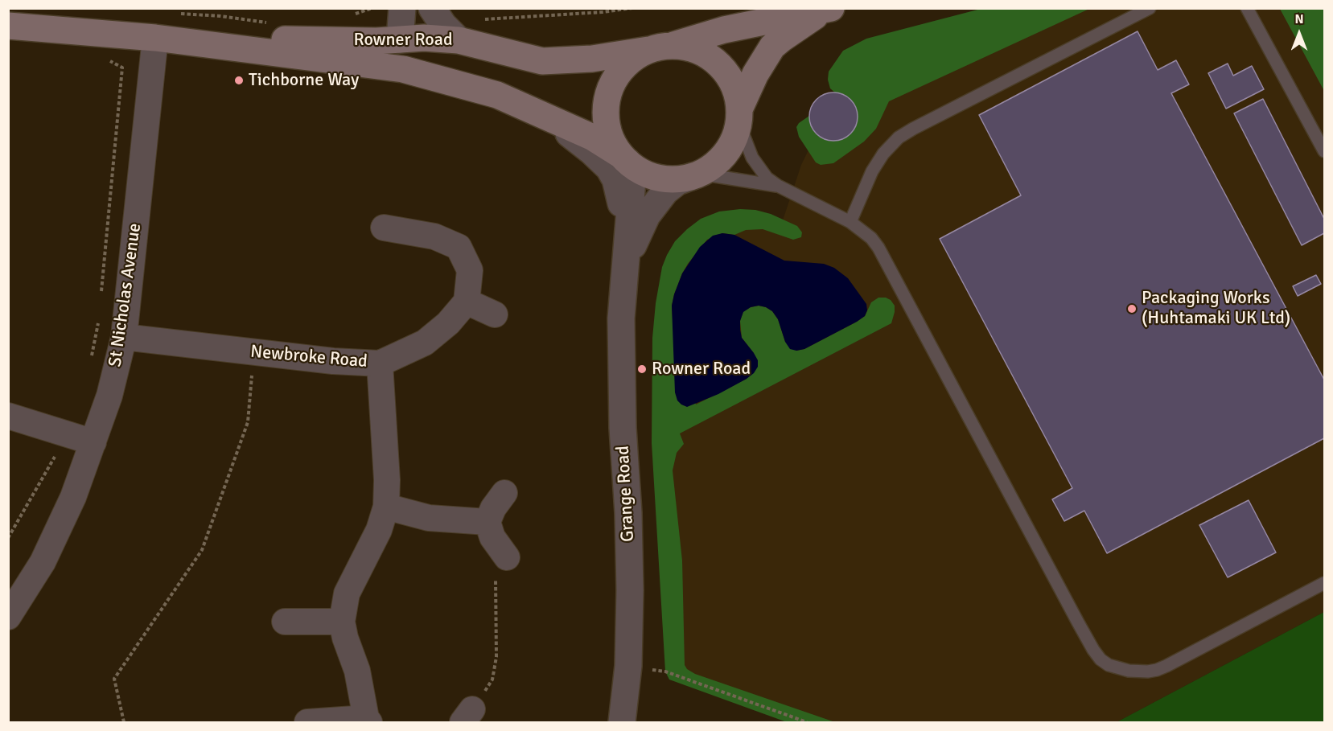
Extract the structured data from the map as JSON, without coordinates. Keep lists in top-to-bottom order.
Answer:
{
  "streets": {
    "main road": ["Rowner Road"],
    "street": ["St Nicholas Avenue", "Newbroke Road", "Grange Road"]
  },
  "crossings": [
    ["Rowner Road", "St Nicholas Avenue"],
    ["Rowner Road", "Grange Road"],
    ["St Nicholas Avenue", "Newbroke Road"]
  ],
  "places": ["Tichborne Way", "Packaging Works (Huhtamaki UK Ltd)", "Rowner Road"],
  "north": "top"
}
